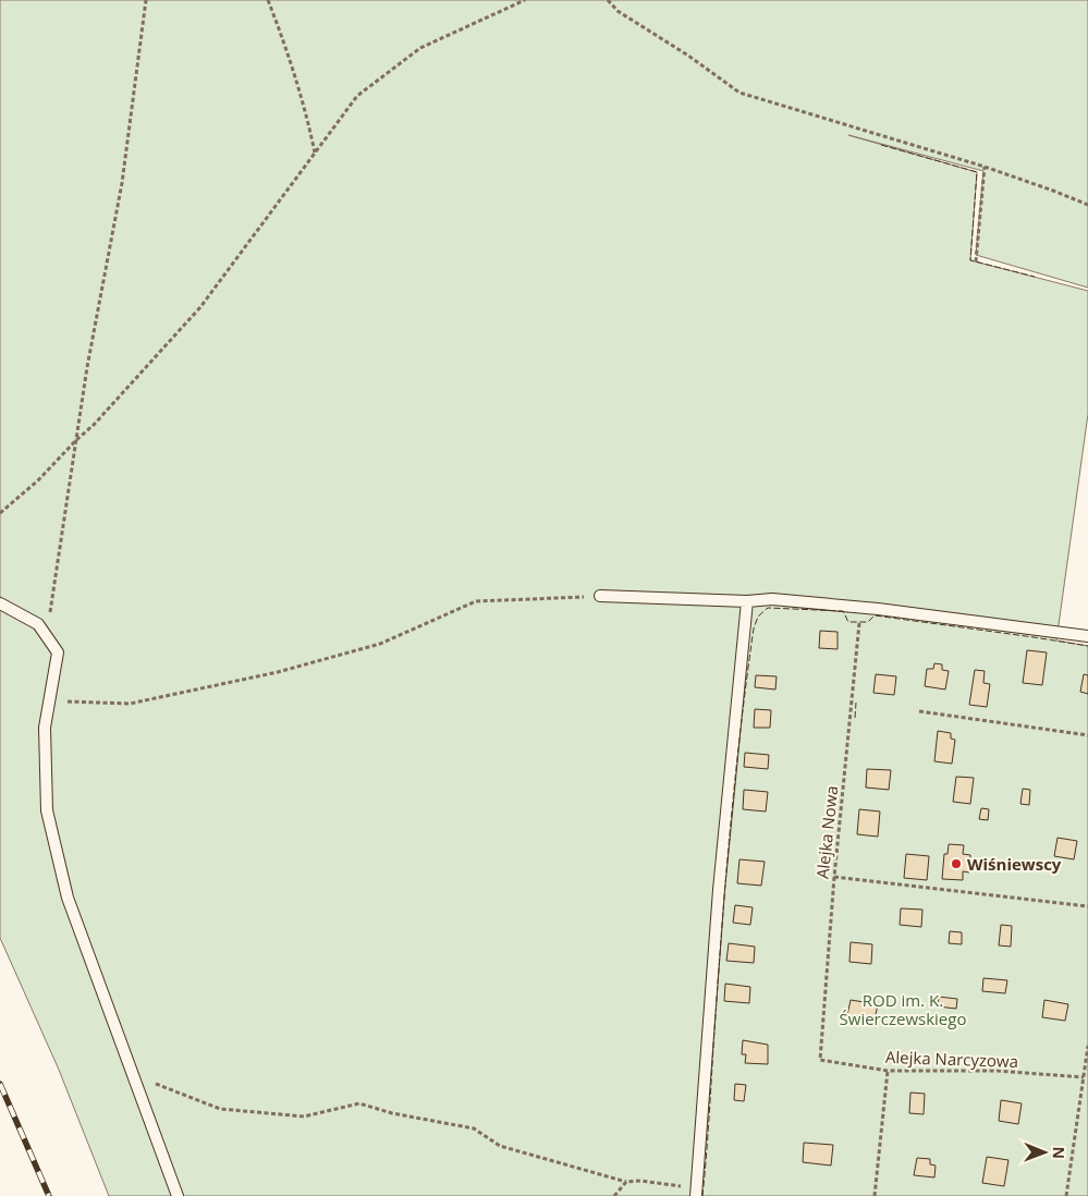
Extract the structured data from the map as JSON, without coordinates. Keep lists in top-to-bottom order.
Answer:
{
  "streets": {
    "path": ["Alejka Nowa", "Alejka Narcyzowa"]
  },
  "crossings": [
    ["Alejka Nowa", "Alejka Narcyzowa"]
  ],
  "parks": ["ROD im. K. Świerczewskiego"],
  "places": ["Wiśniewscy"],
  "north": "right"
}
